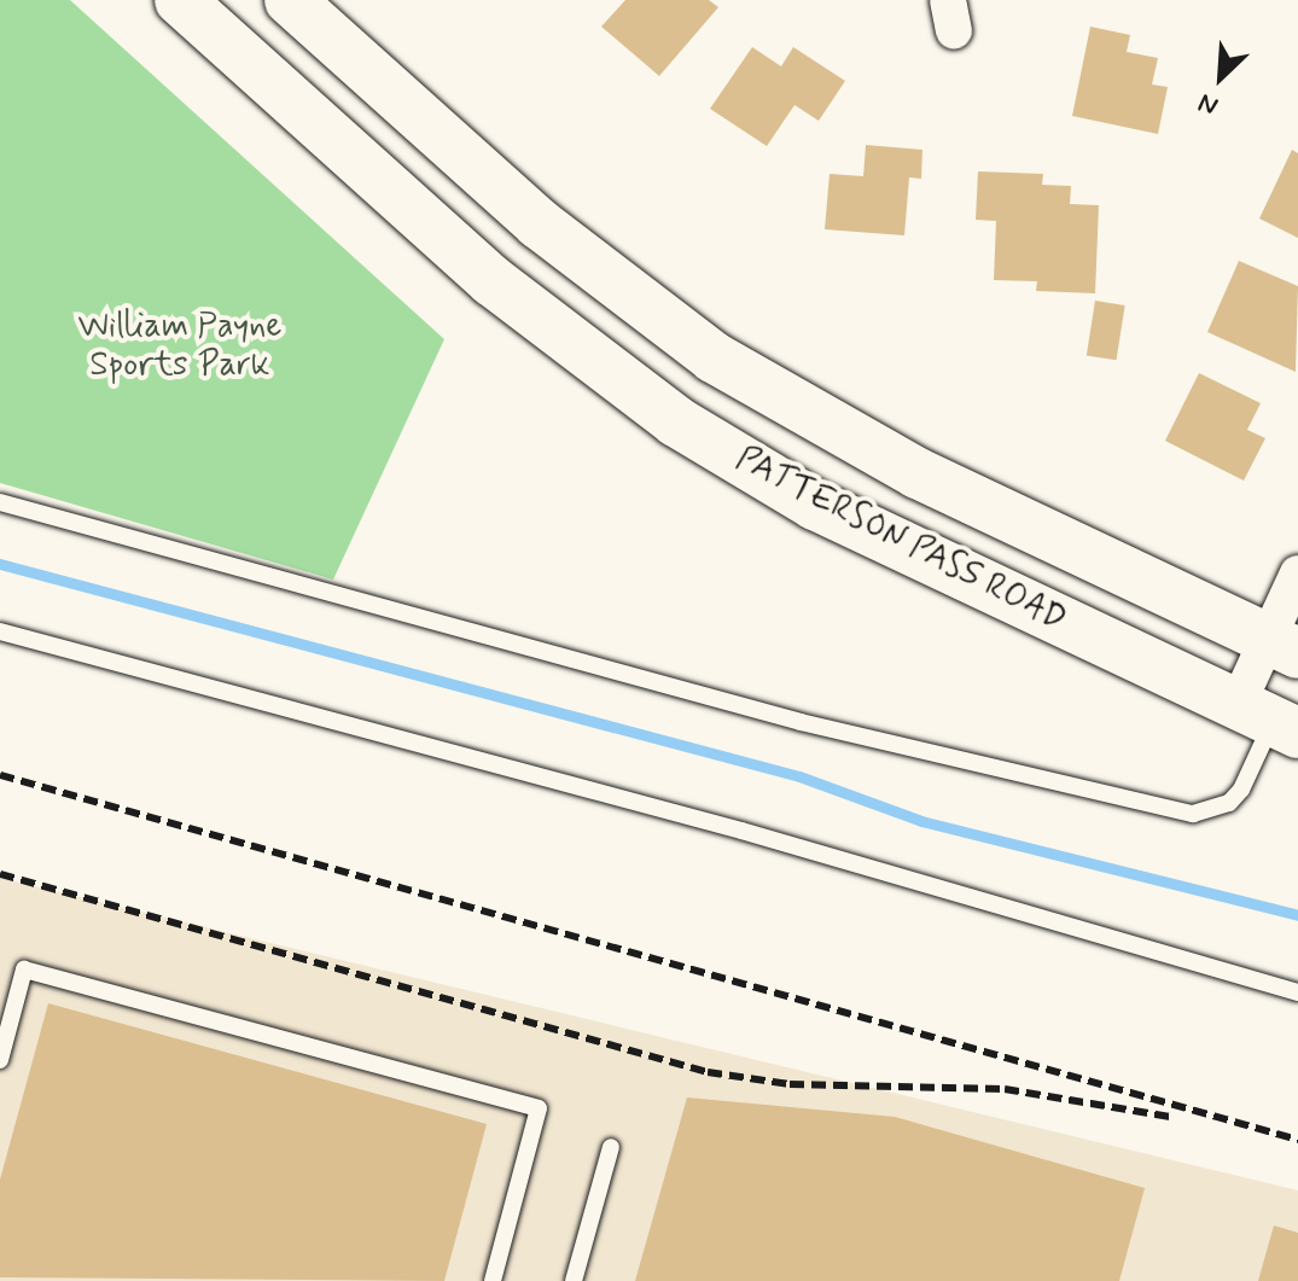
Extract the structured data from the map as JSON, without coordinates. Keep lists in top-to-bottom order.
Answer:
{
  "streets": {
    "main road": ["PATTERSON PASS ROAD"]
  },
  "parks": ["William Payne Sports Park"],
  "north": "bottom left"
}
